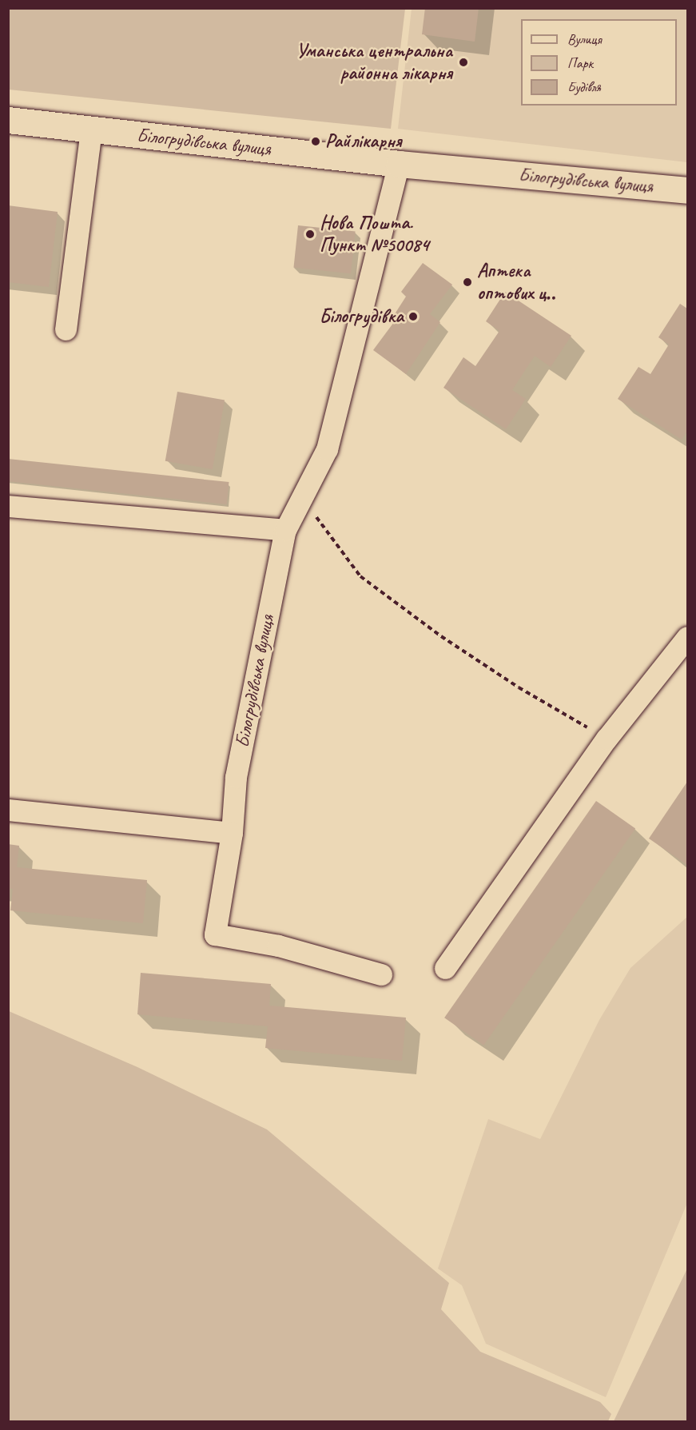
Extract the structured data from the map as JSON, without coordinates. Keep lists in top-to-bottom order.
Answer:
{
  "streets": {
    "street": ["Білогрудівська вулиця"]
  },
  "places": [
    "Уманська центральна районна лікарня",
    "Райлікарня",
    "Нова Пошта. Пункт №50084",
    "Аптека оптових ц‥",
    "Білогрудівка"
  ],
  "legend": ["Вулиця", "Парк", "Будівля"]
}
